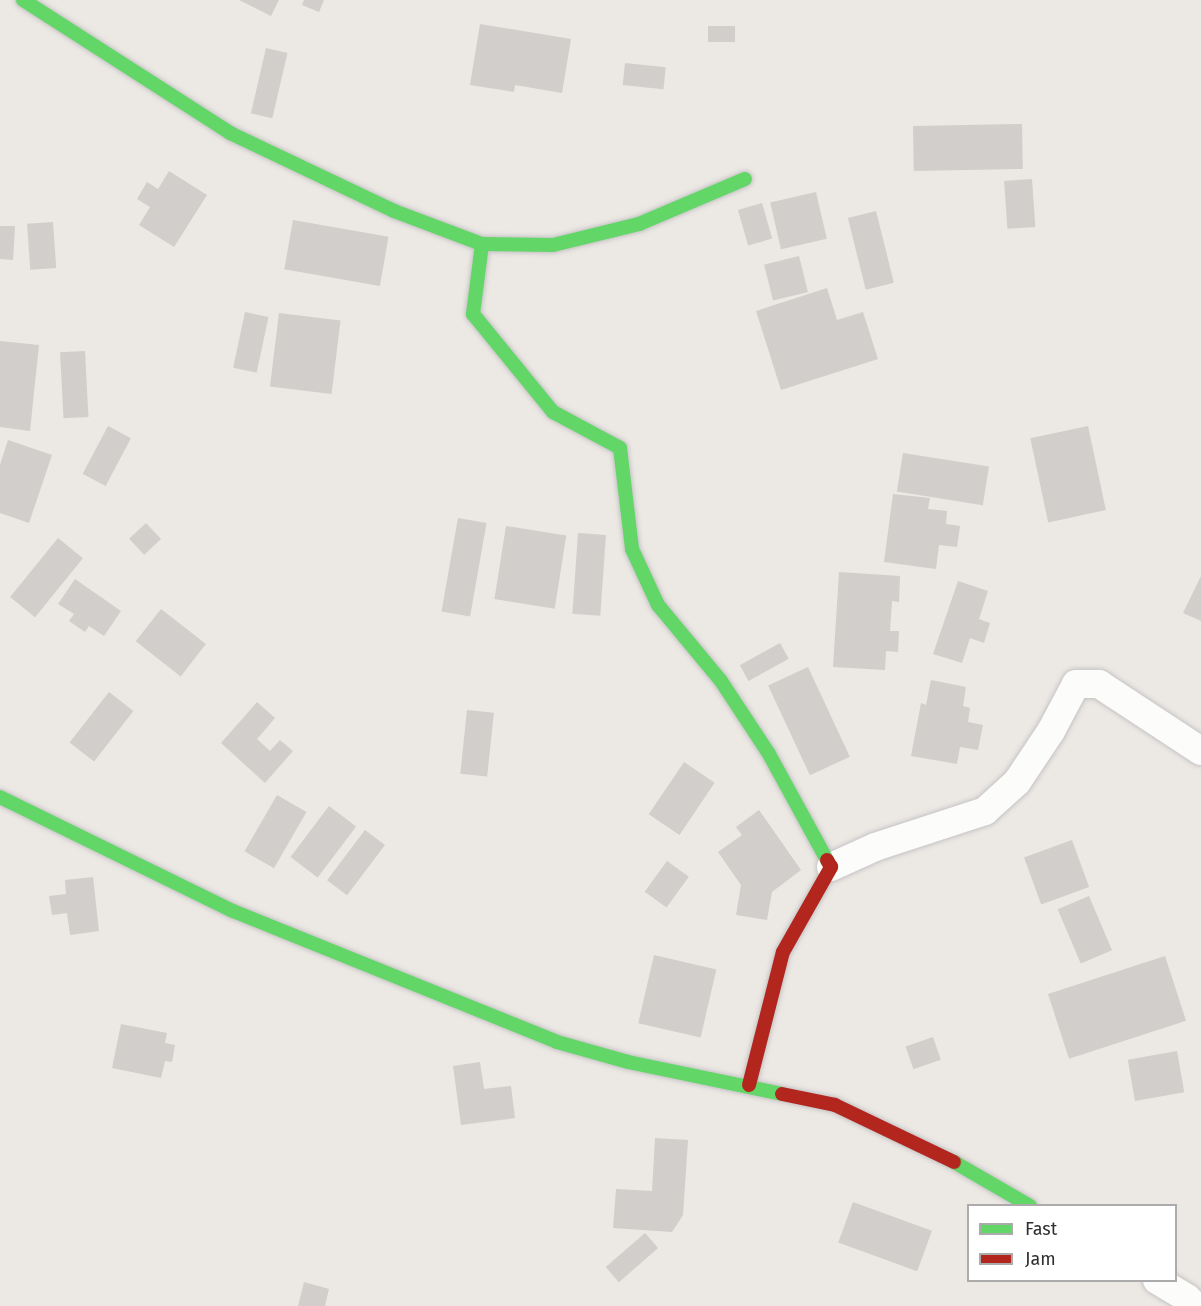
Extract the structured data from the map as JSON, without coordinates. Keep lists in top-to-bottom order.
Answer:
{
  "legend": ["Fast", "Jam"]
}
